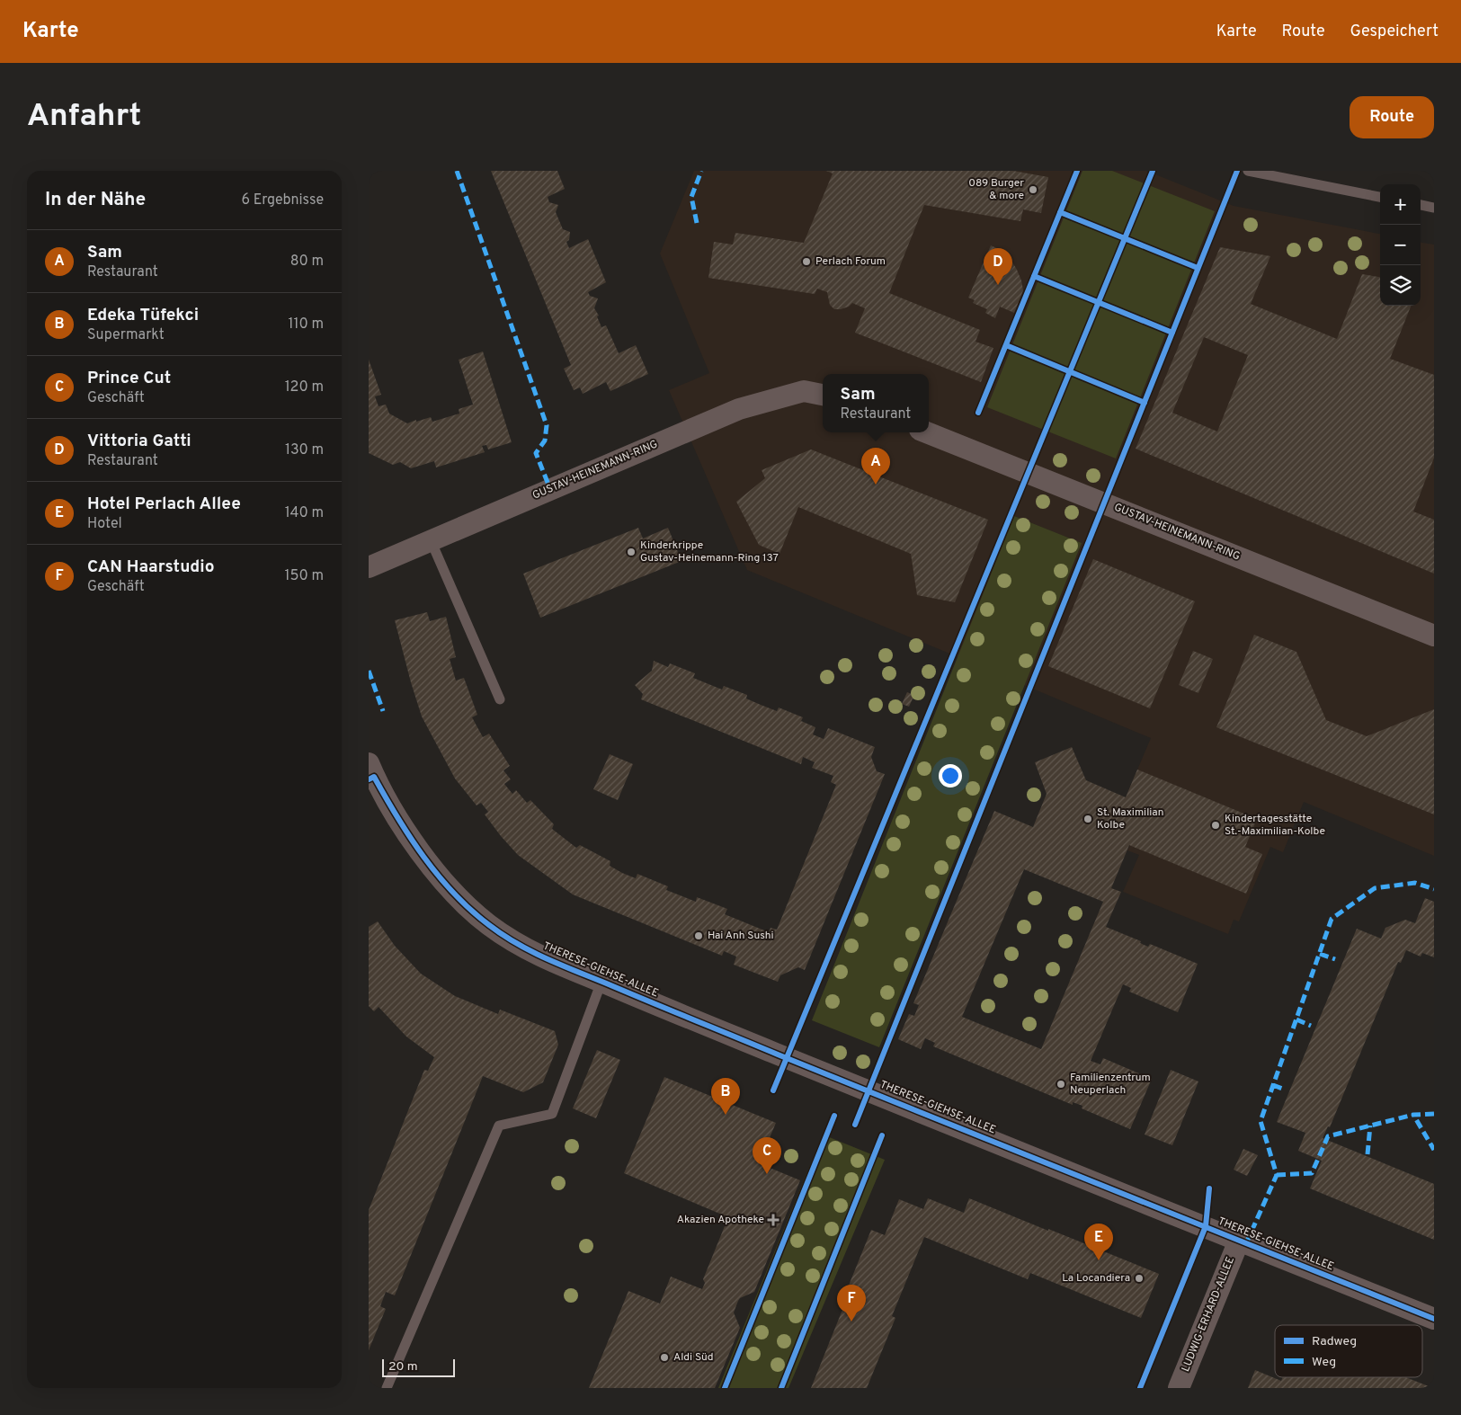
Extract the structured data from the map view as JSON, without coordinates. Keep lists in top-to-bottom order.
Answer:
{
  "streets": {
    "street": ["GUSTAV-HEINEMANN-RING", "THERESE-GIEHSE-ALLEE", "LUDWIG-ERHARD-ALLEE"]
  },
  "crossings": [
    ["THERESE-GIEHSE-ALLEE", "LUDWIG-ERHARD-ALLEE"]
  ],
  "places": {
    "other": [
      "089 Burger & more",
      "Perlach Forum",
      "Kinderkrippe Gustav-Heinemann-Ring 137",
      "St. Maximilian Kolbe",
      "Kindertagesstätte St.-Maximilian-Kolbe",
      "Hai Anh Sushi",
      "Familienzentrum Neuperlach",
      "La Locandiera",
      "Aldi Süd"
    ],
    "health": ["Akazien Apotheke"]
  },
  "legend": ["Radweg", "Weg"],
  "scale_bar": "20 m",
  "page": {
    "header": "Karte",
    "nav": ["Karte", "Route", "Gespeichert"],
    "buttons": "Route",
    "title": "Anfahrt",
    "heading": ["In der Nähe", "6 Ergebnisse"],
    "map_buttons": ["+", "−"],
    "list": [
      {
        "mark": "A",
        "name": "Sam",
        "note": "Restaurant",
        "value": "80 m"
      },
      {
        "mark": "B",
        "name": "Edeka Tüfekci",
        "note": "Supermarkt",
        "value": "110 m"
      },
      {
        "mark": "C",
        "name": "Prince Cut",
        "note": "Geschäft",
        "value": "120 m"
      },
      {
        "mark": "D",
        "name": "Vittoria Gatti",
        "note": "Restaurant",
        "value": "130 m"
      },
      {
        "mark": "E",
        "name": "Hotel Perlach Allee",
        "note": "Hotel",
        "value": "140 m"
      },
      {
        "mark": "F",
        "name": "CAN Haarstudio",
        "note": "Geschäft",
        "value": "150 m"
      }
    ],
    "pins": [
      "D",
      "A",
      "B",
      "C",
      "E",
      "F"
    ],
    "popup": ["Sam", "Restaurant"],
    "scale": "20 m"
  }
}
